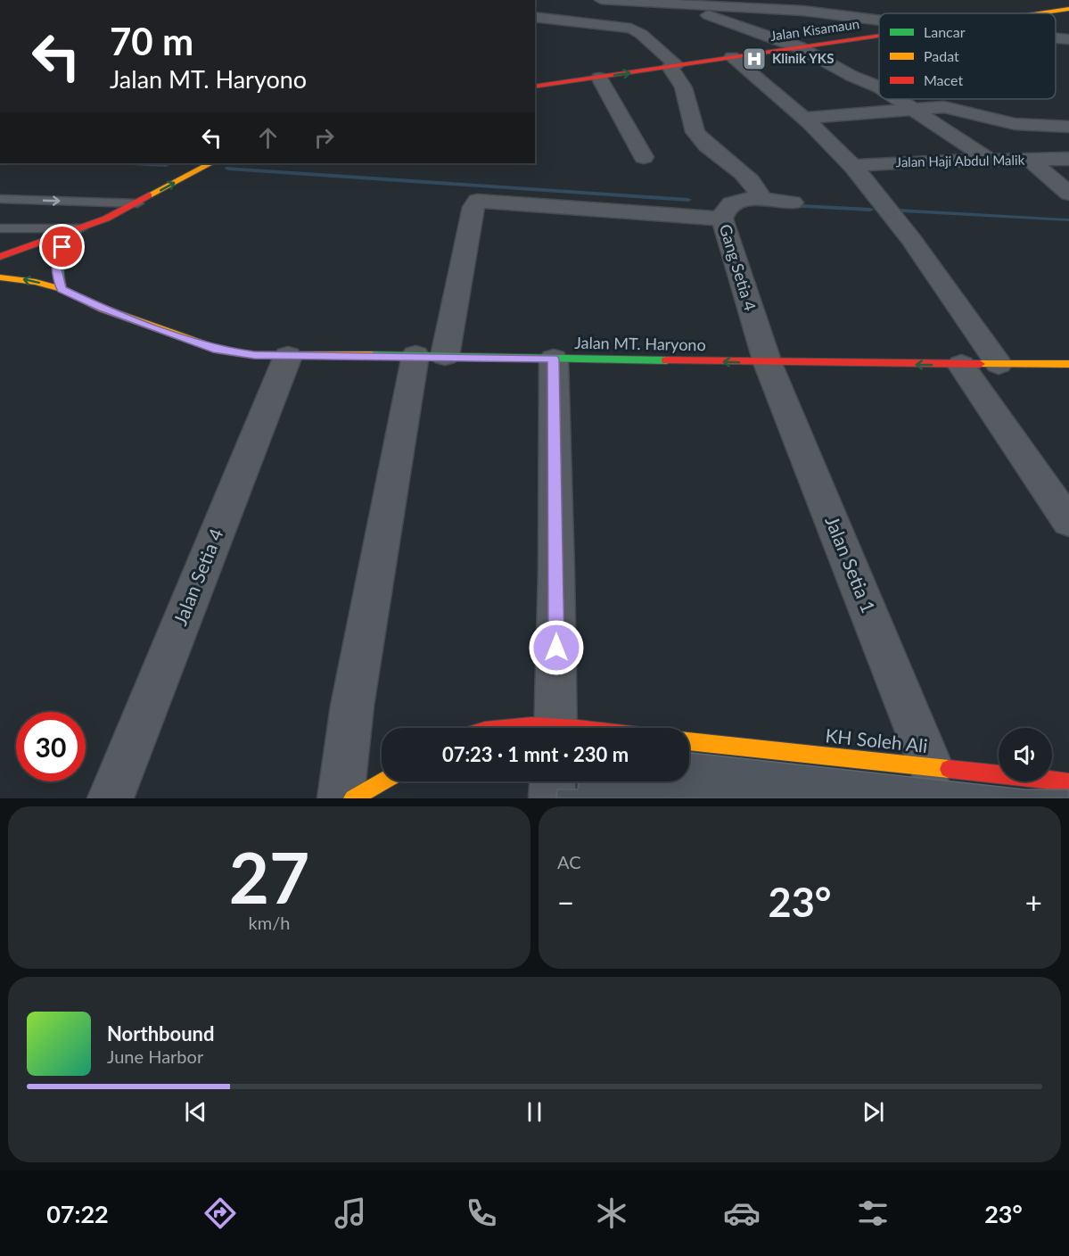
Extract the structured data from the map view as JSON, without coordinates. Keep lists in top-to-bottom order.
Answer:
{
  "streets": {
    "street": [
      "Jalan Kisamaun",
      "Jalan Haji Abdul Malik",
      "Gang Setia 4",
      "Jalan MT. Haryono",
      "Jalan Setia 1",
      "Jalan Setia 4",
      "KH Soleh Ali"
    ]
  },
  "crossings": [
    ["Gang Setia 4", "Jalan MT. Haryono"],
    ["Gang Setia 4", "Jalan Setia 1"],
    ["Jalan MT. Haryono", "Jalan Setia 1"],
    ["Jalan MT. Haryono", "Jalan Setia 4"],
    ["Jalan Setia 1", "KH Soleh Ali"]
  ],
  "one_way": ["Jalan MT. Haryono"],
  "places": {
    "hospital": ["Klinik YKS"]
  },
  "legend": ["Lancar", "Padat", "Macet"],
  "page": {
    "turn": ["70 m", "Jalan MT. Haryono"],
    "limit": "30",
    "trip": "07:23 · 1 mnt · 230 m",
    "tile": [
      ["27", "km/h"],
      "AC"
    ],
    "heat": ["−", "23°", "+"],
    "song": ["Northbound", "June Harbor"],
    "tabs": ["07:22", "23°"]
  }
}
